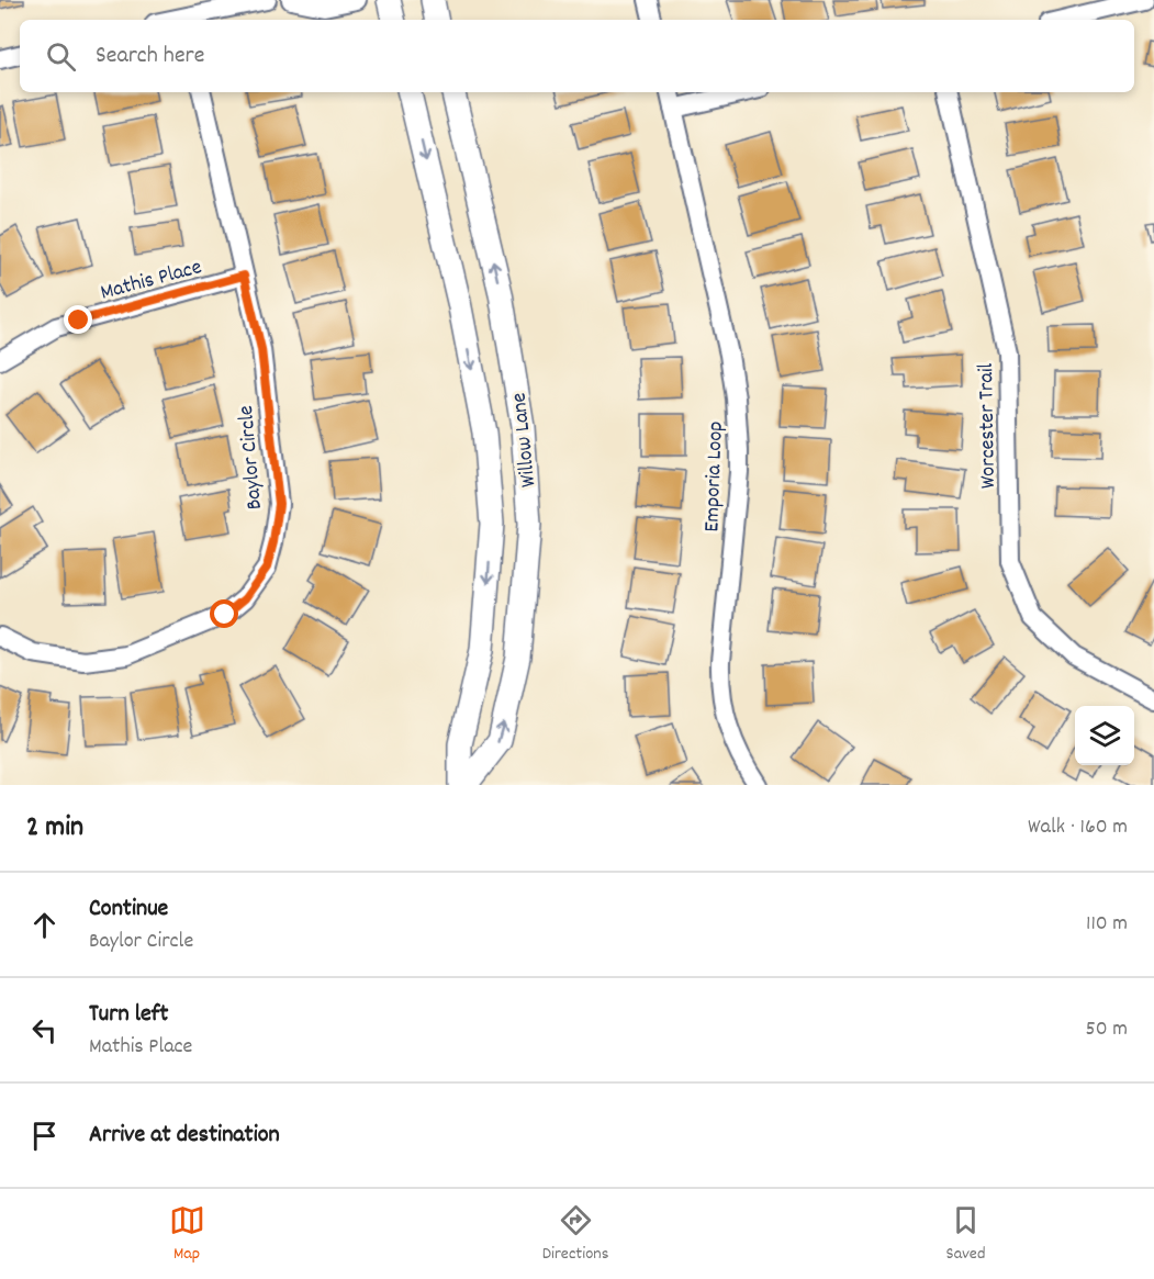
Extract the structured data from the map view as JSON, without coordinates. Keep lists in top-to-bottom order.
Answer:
{
  "streets": {
    "street": [
      "Mathis Place",
      "Worcester Trail",
      "Willow Lane",
      "Baylor Circle",
      "Emporia Loop"
    ]
  },
  "crossings": [
    ["Mathis Place", "Baylor Circle"]
  ],
  "page": {
    "search": "Search here",
    "heading": ["2 min", "Walk · 160 m"],
    "list": [
      ["Continue", "Baylor Circle", "110 m"],
      ["Turn left", "Mathis Place", "50 m"],
      "Arrive at destination"
    ],
    "nav": ["Map", "Directions", "Saved"]
  }
}
